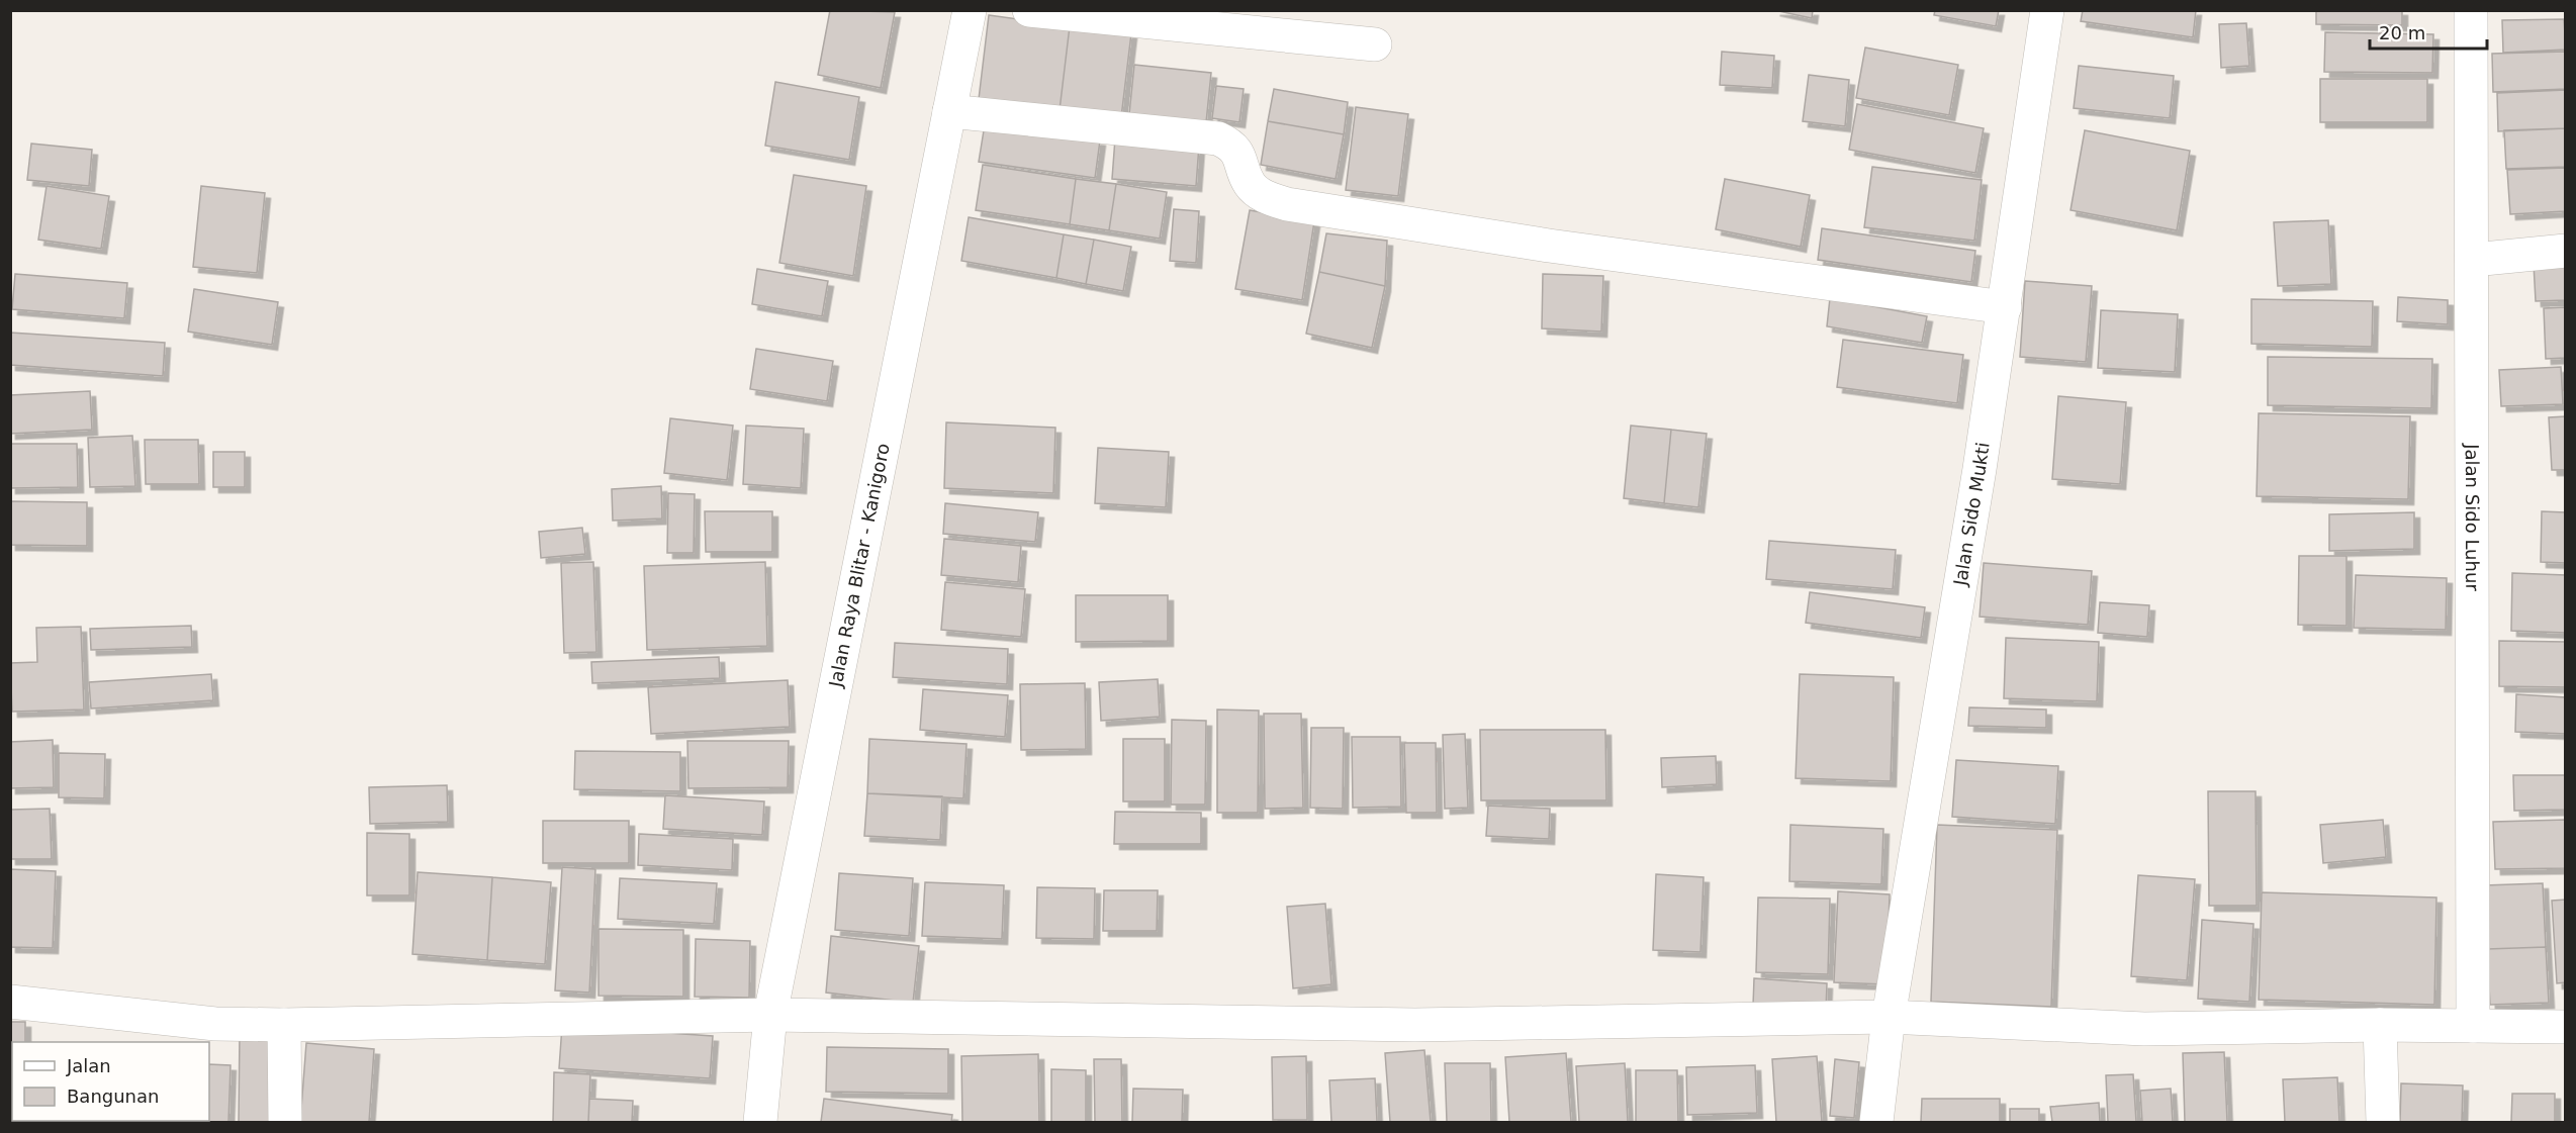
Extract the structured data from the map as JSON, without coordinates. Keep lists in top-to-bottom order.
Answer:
{
  "streets": {
    "street": ["Jalan Sido Mukti", "Jalan Sido Luhur", "Jalan Raya Blitar - Kanigoro"]
  },
  "legend": ["Jalan", "Bangunan"],
  "scale_bar": "20 m"
}
